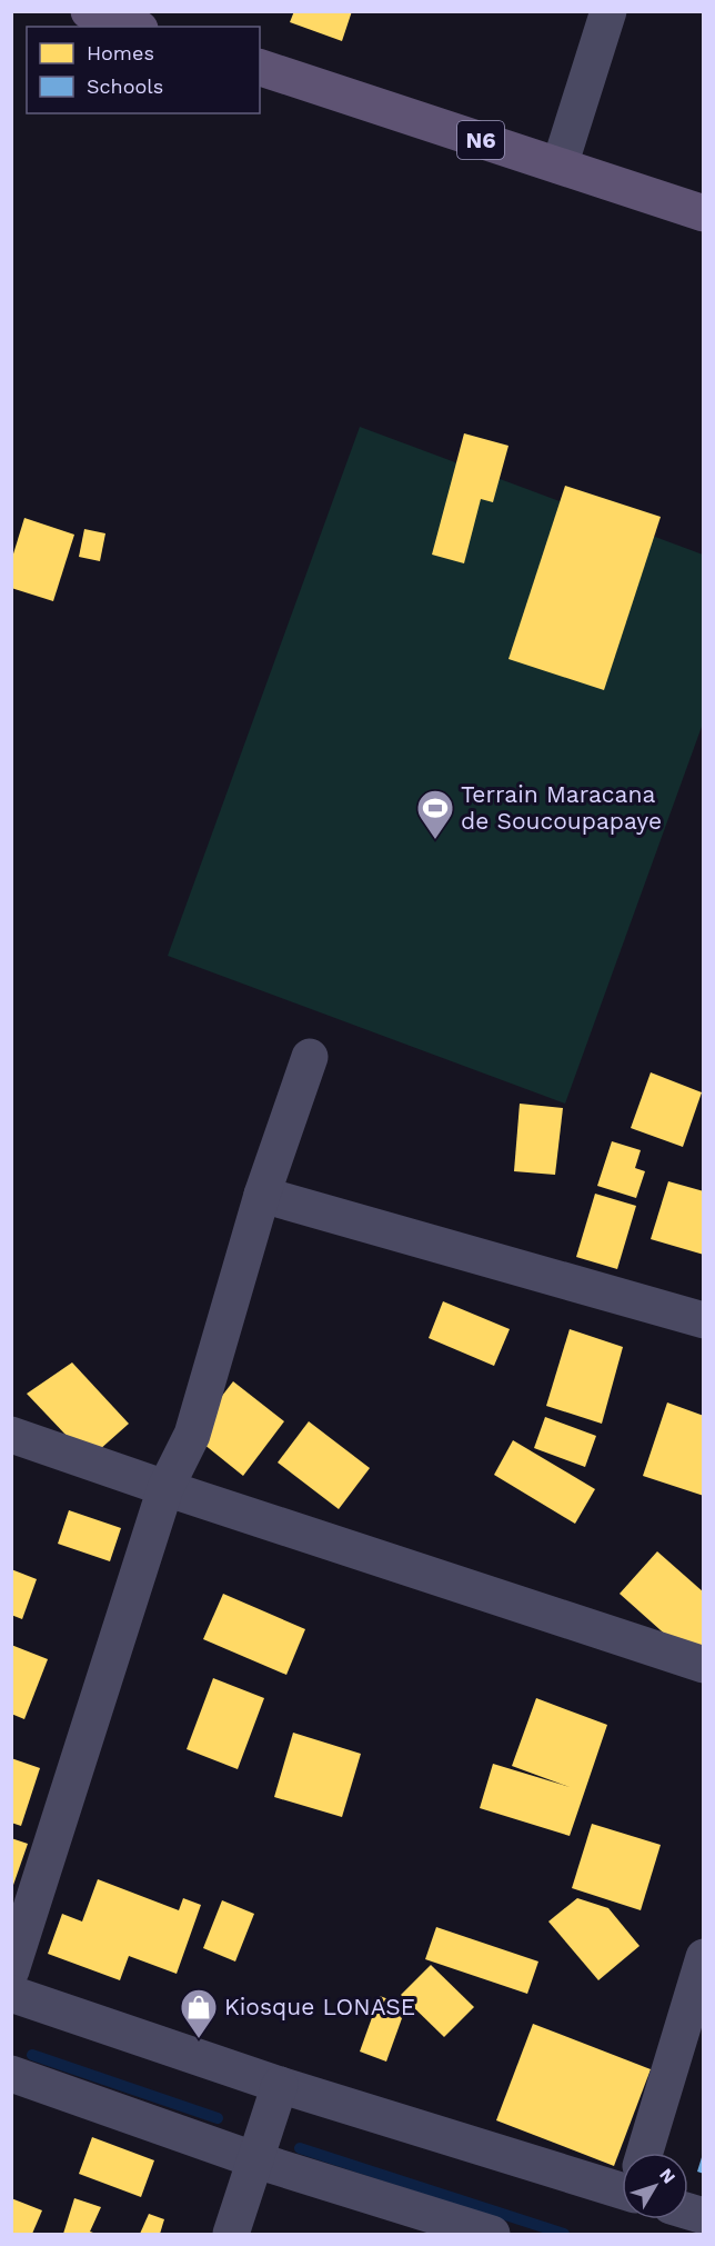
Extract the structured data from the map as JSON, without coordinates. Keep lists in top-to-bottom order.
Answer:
{
  "streets": {
    "main road": ["N6"]
  },
  "places": {
    "sports": ["Terrain Maracana de Soucoupapaye"],
    "shop": ["Kiosque LONASE"]
  },
  "legend": ["Homes", "Schools"],
  "north": "top right"
}
